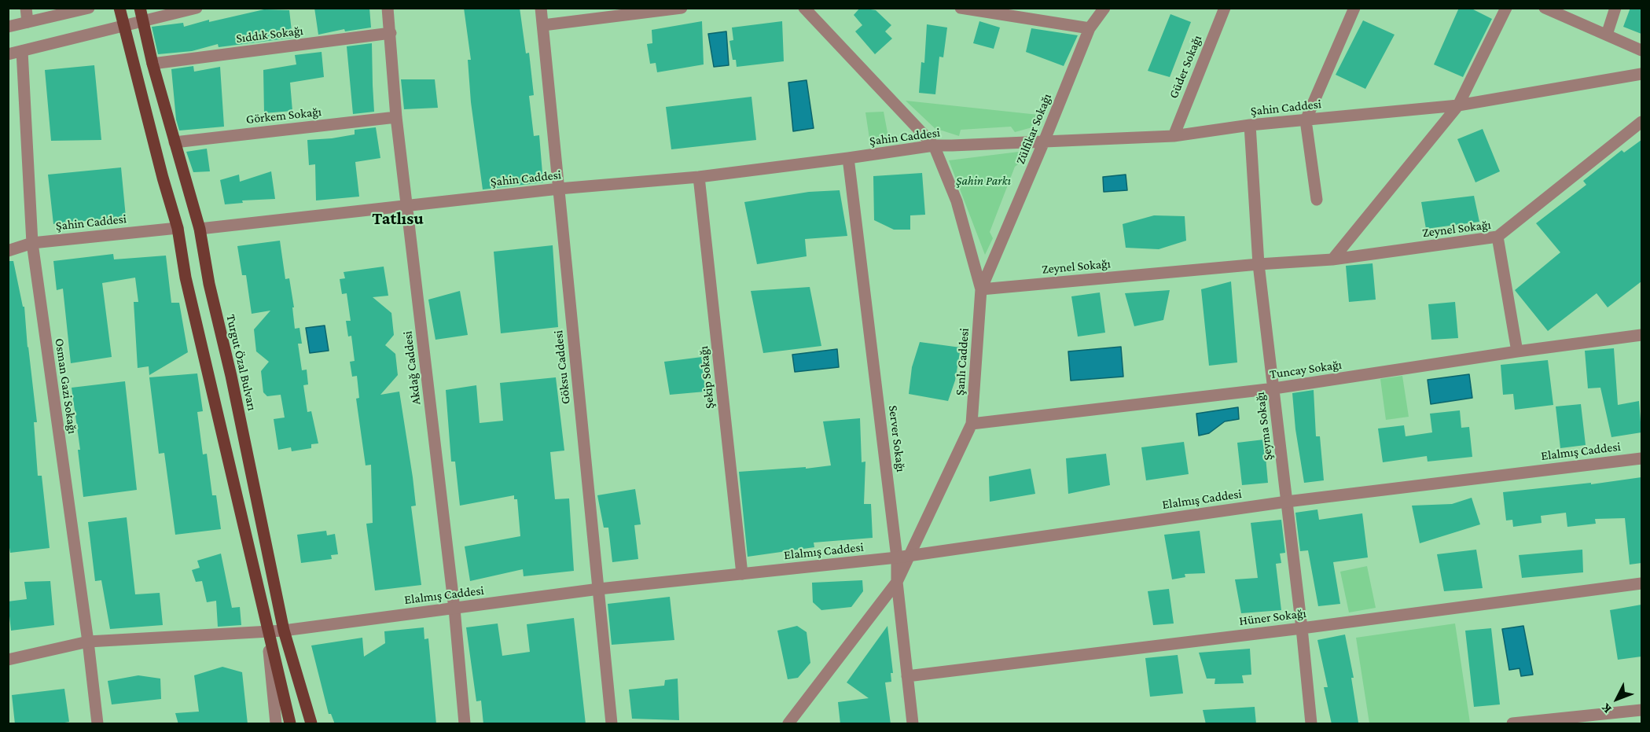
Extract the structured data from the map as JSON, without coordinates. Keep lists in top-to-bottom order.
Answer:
{
  "streets": {
    "main road": ["Turgut Özal Bulvarı"],
    "street": [
      "Sıddık Sokağı",
      "Güder Sokağı",
      "Şahin Caddesi",
      "Görkem Sokağı",
      "Zülfikar Sokağı",
      "Zeynel Sokağı",
      "Şanlı Caddesi",
      "Göksu Caddesi",
      "Akdağ Caddesi",
      "Tuncay Sokağı",
      "Şekip Sokağı",
      "Osman Gazi Sokağı",
      "Şeyma Sokağı",
      "Server Sokağı",
      "Elalmış Caddesi",
      "Hüner Sokağı"
    ]
  },
  "crossings": [
    ["Sıddık Sokağı", "Turgut Özal Bulvarı"],
    ["Sıddık Sokağı", "Akdağ Caddesi"],
    ["Güder Sokağı", "Şahin Caddesi"],
    ["Şahin Caddesi", "Zülfikar Sokağı"],
    ["Şahin Caddesi", "Şanlı Caddesi"],
    ["Şahin Caddesi", "Turgut Özal Bulvarı"],
    ["Şahin Caddesi", "Göksu Caddesi"],
    ["Şahin Caddesi", "Akdağ Caddesi"],
    ["Şahin Caddesi", "Şekip Sokağı"],
    ["Şahin Caddesi", "Osman Gazi Sokağı"],
    ["Şahin Caddesi", "Şeyma Sokağı"],
    ["Şahin Caddesi", "Server Sokağı"],
    ["Görkem Sokağı", "Turgut Özal Bulvarı"],
    ["Görkem Sokağı", "Akdağ Caddesi"],
    ["Zülfikar Sokağı", "Zeynel Sokağı"],
    ["Zülfikar Sokağı", "Şanlı Caddesi"],
    ["Zeynel Sokağı", "Şanlı Caddesi"],
    ["Zeynel Sokağı", "Tuncay Sokağı"],
    ["Zeynel Sokağı", "Şeyma Sokağı"],
    ["Şanlı Caddesi", "Tuncay Sokağı"],
    ["Şanlı Caddesi", "Server Sokağı"],
    ["Şanlı Caddesi", "Elalmış Caddesi"],
    ["Turgut Özal Bulvarı", "Elalmış Caddesi"],
    ["Göksu Caddesi", "Elalmış Caddesi"],
    ["Akdağ Caddesi", "Elalmış Caddesi"],
    ["Tuncay Sokağı", "Şeyma Sokağı"],
    ["Şekip Sokağı", "Elalmış Caddesi"],
    ["Osman Gazi Sokağı", "Elalmış Caddesi"],
    ["Şeyma Sokağı", "Elalmış Caddesi"],
    ["Şeyma Sokağı", "Hüner Sokağı"],
    ["Server Sokağı", "Elalmış Caddesi"],
    ["Server Sokağı", "Hüner Sokağı"]
  ],
  "districts": ["Tatlısu"],
  "parks": ["Şahin Parkı"],
  "north": "bottom left"
}
